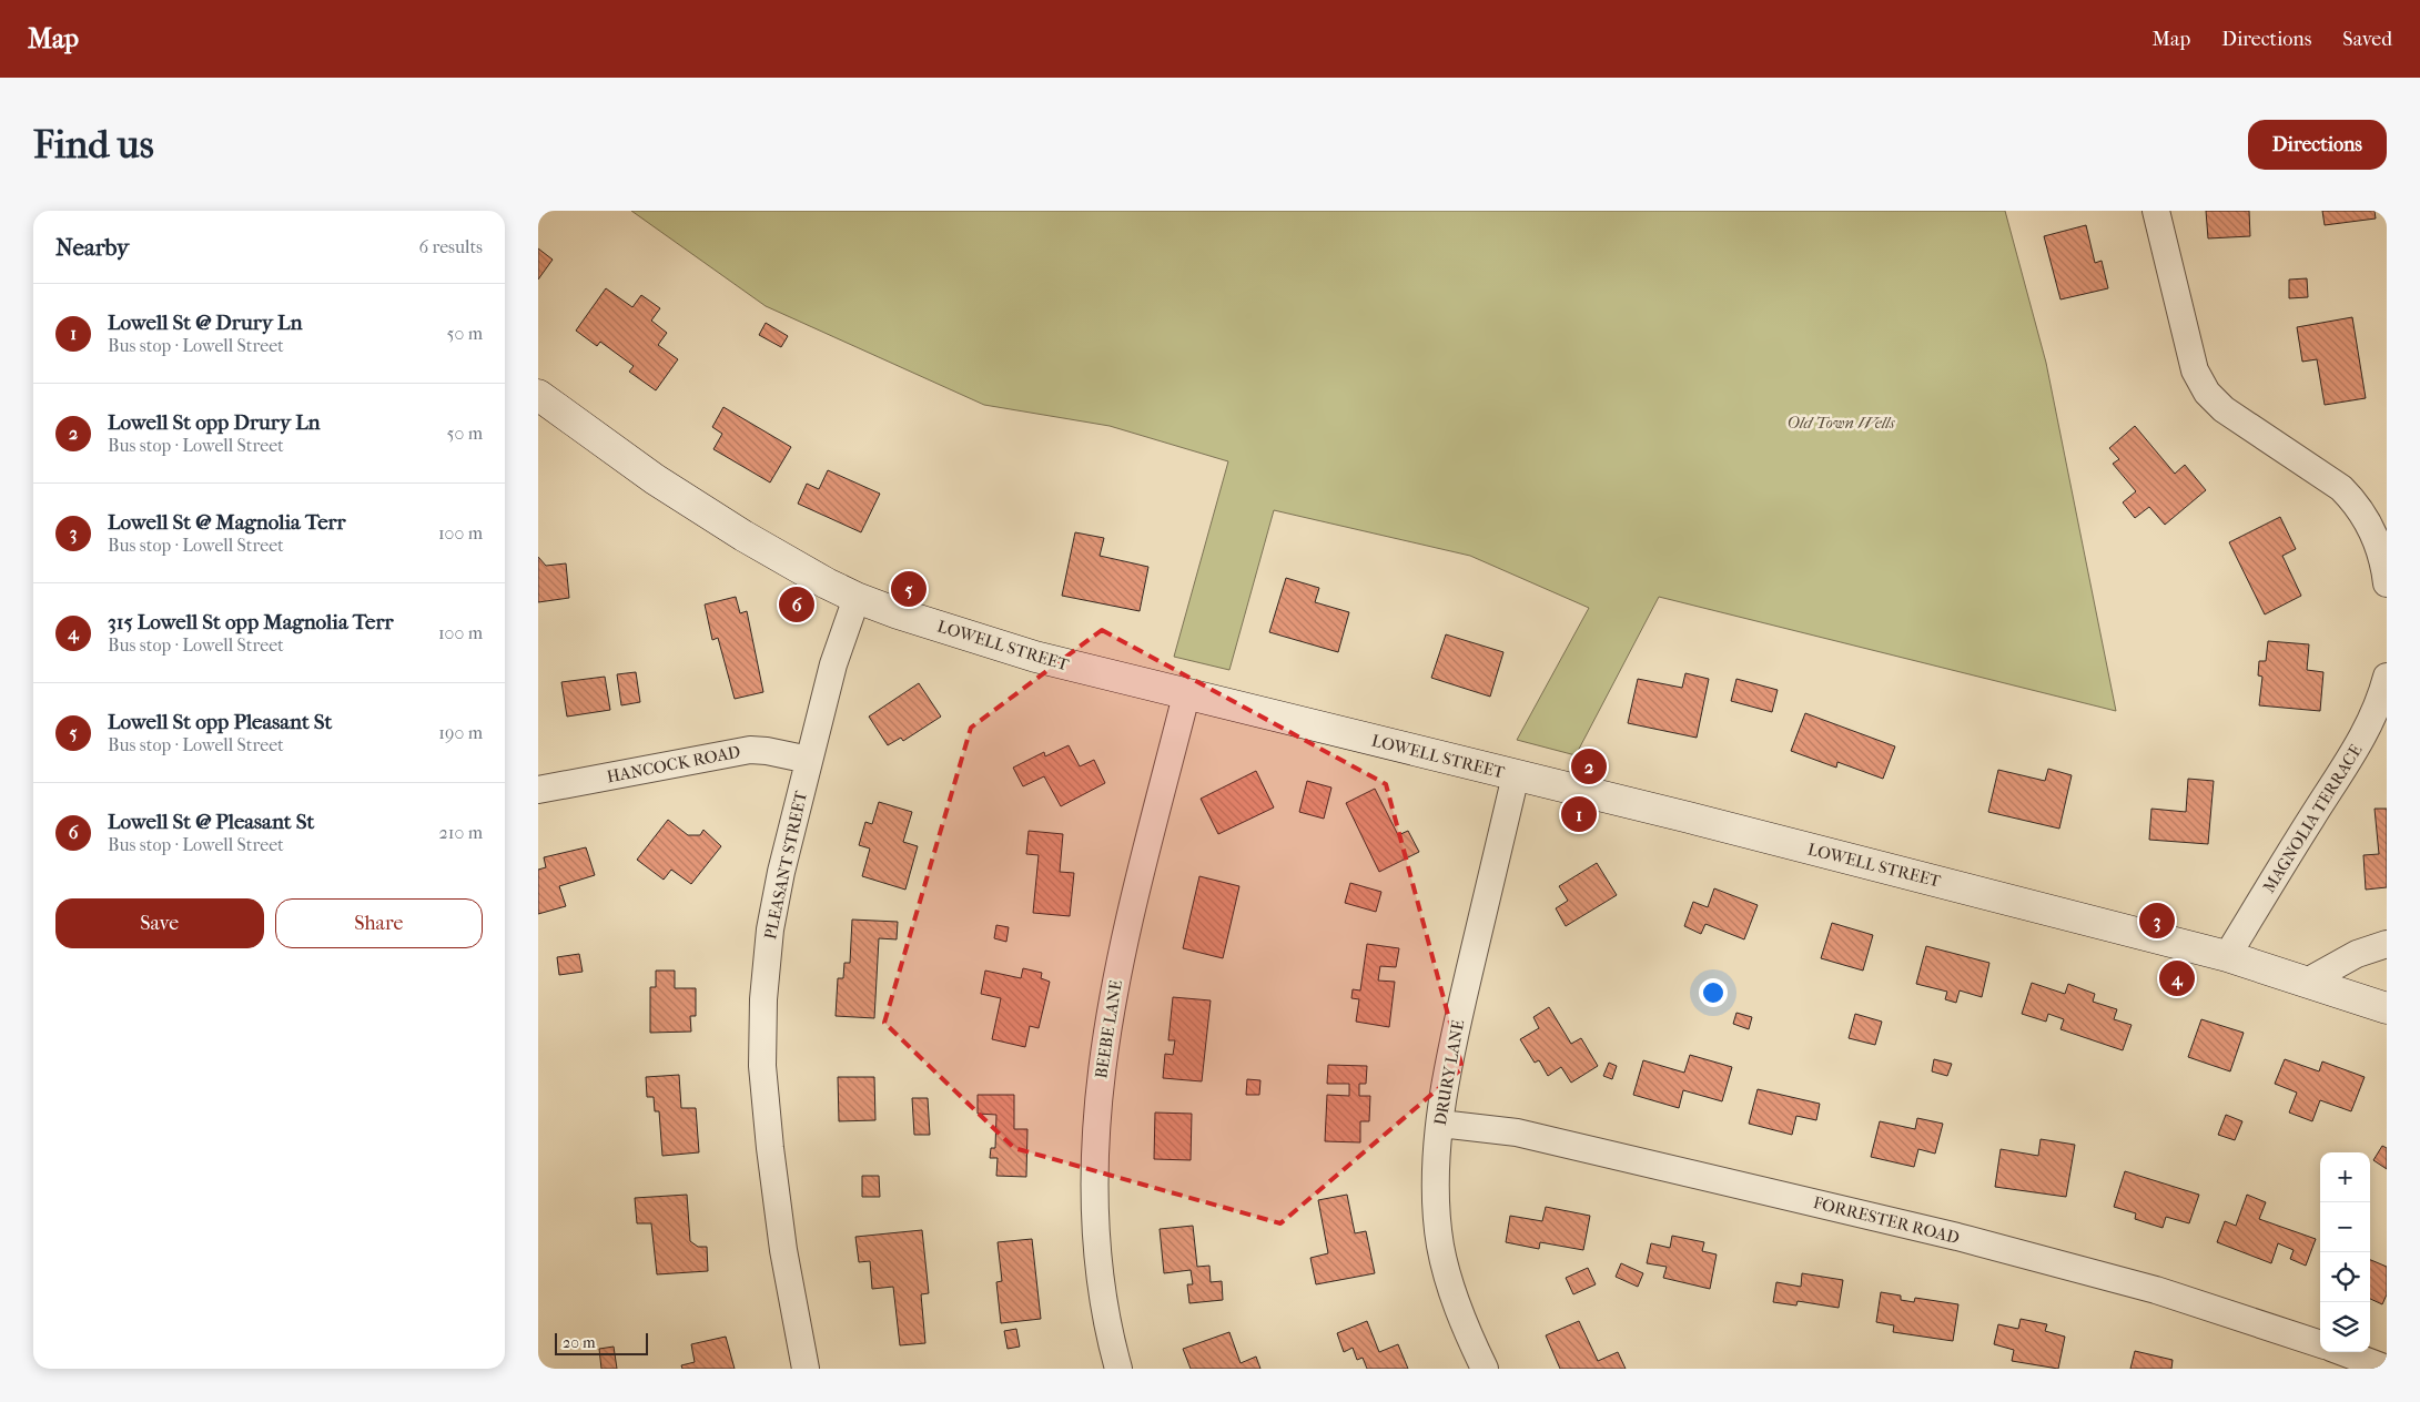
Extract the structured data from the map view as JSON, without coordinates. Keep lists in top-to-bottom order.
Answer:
{
  "streets": {
    "main road": ["LOWELL STREET"],
    "street": [
      "HANCOCK ROAD",
      "MAGNOLIA TERRACE",
      "PLEASANT STREET",
      "BEEBE LANE",
      "DRURY LANE",
      "FORRESTER ROAD"
    ]
  },
  "crossings": [
    ["LOWELL STREET", "MAGNOLIA TERRACE"],
    ["LOWELL STREET", "PLEASANT STREET"],
    ["LOWELL STREET", "BEEBE LANE"],
    ["LOWELL STREET", "DRURY LANE"],
    ["HANCOCK ROAD", "PLEASANT STREET"],
    ["DRURY LANE", "FORRESTER ROAD"]
  ],
  "parks": ["Old Town Wells"],
  "scale_bar": "20 m",
  "page": {
    "header": "Map",
    "nav": ["Map", "Directions", "Saved"],
    "buttons": [
      "Directions",
      ["Save", "Share"]
    ],
    "title": "Find us",
    "heading": ["Nearby", "6 results"],
    "list": [
      {
        "mark": "1",
        "name": "Lowell St @ Drury Ln",
        "note": "Bus stop · Lowell Street",
        "value": "50 m"
      },
      {
        "mark": "2",
        "name": "Lowell St opp Drury Ln",
        "note": "Bus stop · Lowell Street",
        "value": "50 m"
      },
      {
        "mark": "3",
        "name": "Lowell St @ Magnolia Terr",
        "note": "Bus stop · Lowell Street",
        "value": "100 m"
      },
      {
        "mark": "4",
        "name": "315 Lowell St opp Magnolia Terr",
        "note": "Bus stop · Lowell Street",
        "value": "100 m"
      },
      {
        "mark": "5",
        "name": "Lowell St opp Pleasant St",
        "note": "Bus stop · Lowell Street",
        "value": "190 m"
      },
      {
        "mark": "6",
        "name": "Lowell St @ Pleasant St",
        "note": "Bus stop · Lowell Street",
        "value": "210 m"
      }
    ],
    "pins": [
      "5",
      "6",
      "2",
      "1",
      "3",
      "4"
    ],
    "map_buttons": ["+", "−"],
    "scale": "20 m"
  }
}
